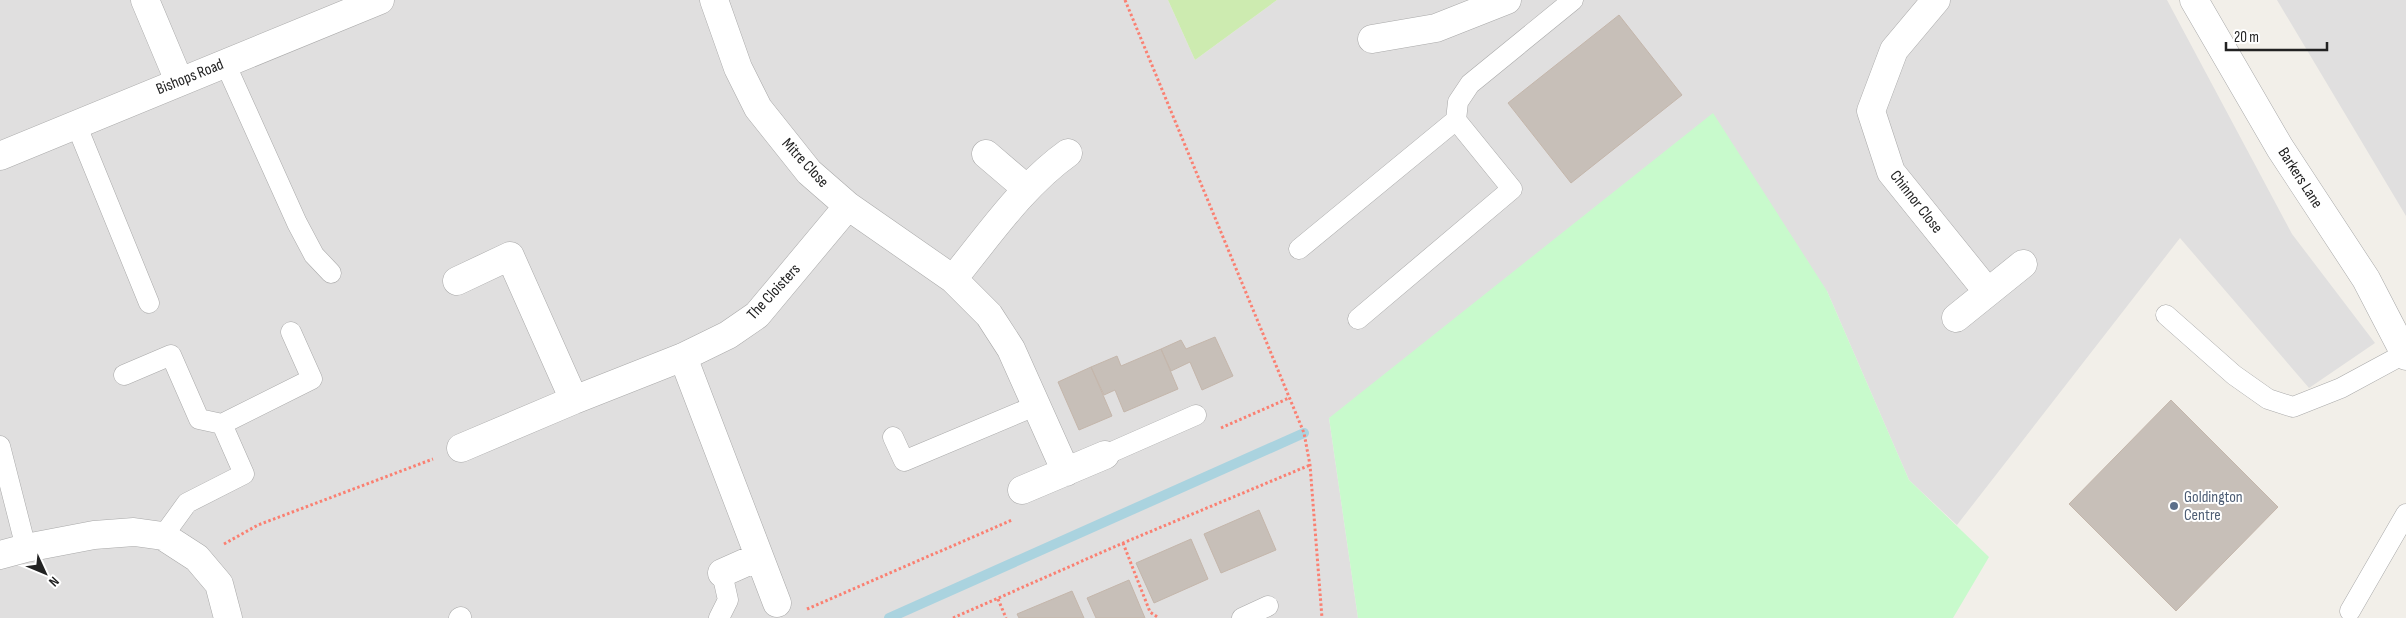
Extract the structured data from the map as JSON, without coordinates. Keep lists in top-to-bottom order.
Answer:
{
  "streets": {
    "street": [
      "Bishops Road",
      "Mitre Close",
      "Barkers Lane",
      "Chinnor Close",
      "The Cloisters"
    ]
  },
  "crossings": [
    ["Mitre Close", "The Cloisters"]
  ],
  "places": ["Goldington Centre"],
  "scale_bar": "20 m",
  "north": "bottom right"
}
